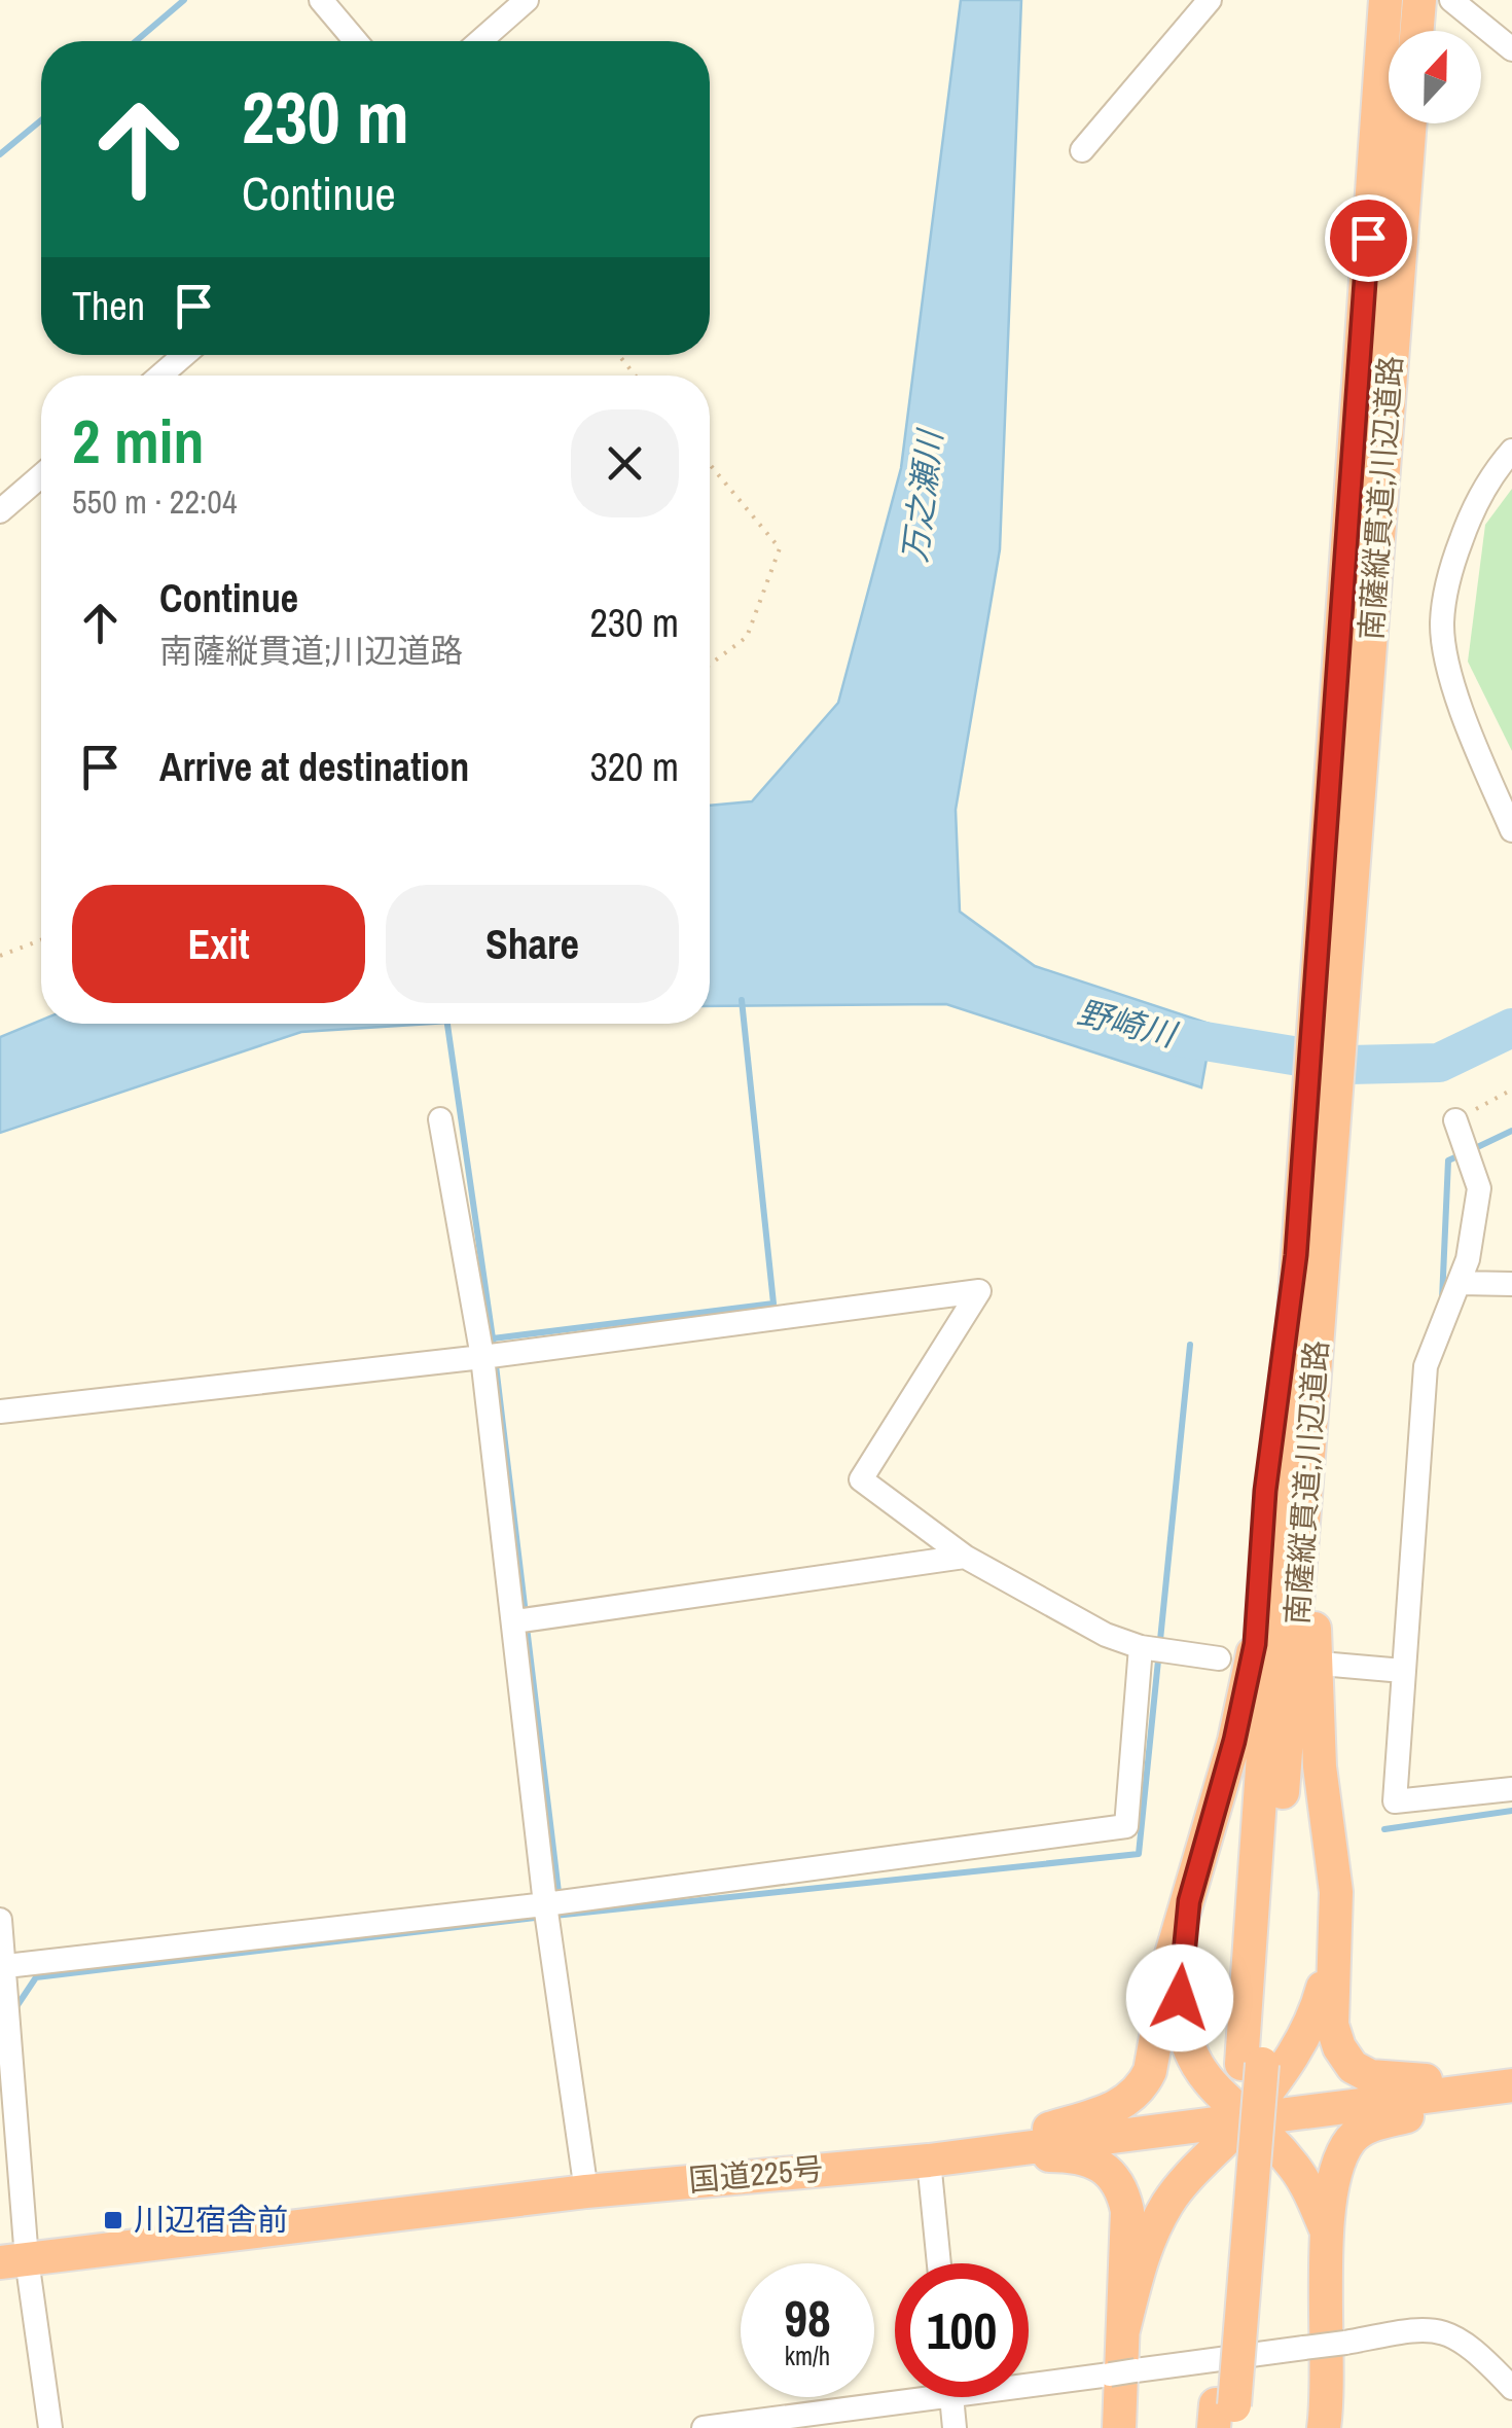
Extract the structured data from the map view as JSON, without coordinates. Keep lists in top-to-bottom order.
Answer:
{
  "streets": {
    "highway": ["南薩縦貫道;川辺道路", "国道225号"]
  },
  "crossings": [
    ["南薩縦貫道;川辺道路", "国道225号"]
  ],
  "water": ["万之瀬川", "野崎川"],
  "places": {
    "transit": ["川辺宿舎前"]
  },
  "north": "top",
  "page": {
    "turn": ["230 m", "Continue"],
    "then": "Then",
    "heading": ["2 min", "550 m · 22:04"],
    "list": [
      {
        "name": "Continue",
        "note": "南薩縦貫道;川辺道路",
        "value": "230 m"
      },
      {
        "name": "Arrive at destination",
        "value": "320 m"
      }
    ],
    "buttons": ["Exit", "Share"],
    "speed": "98 km/h",
    "limit": "100"
  }
}
